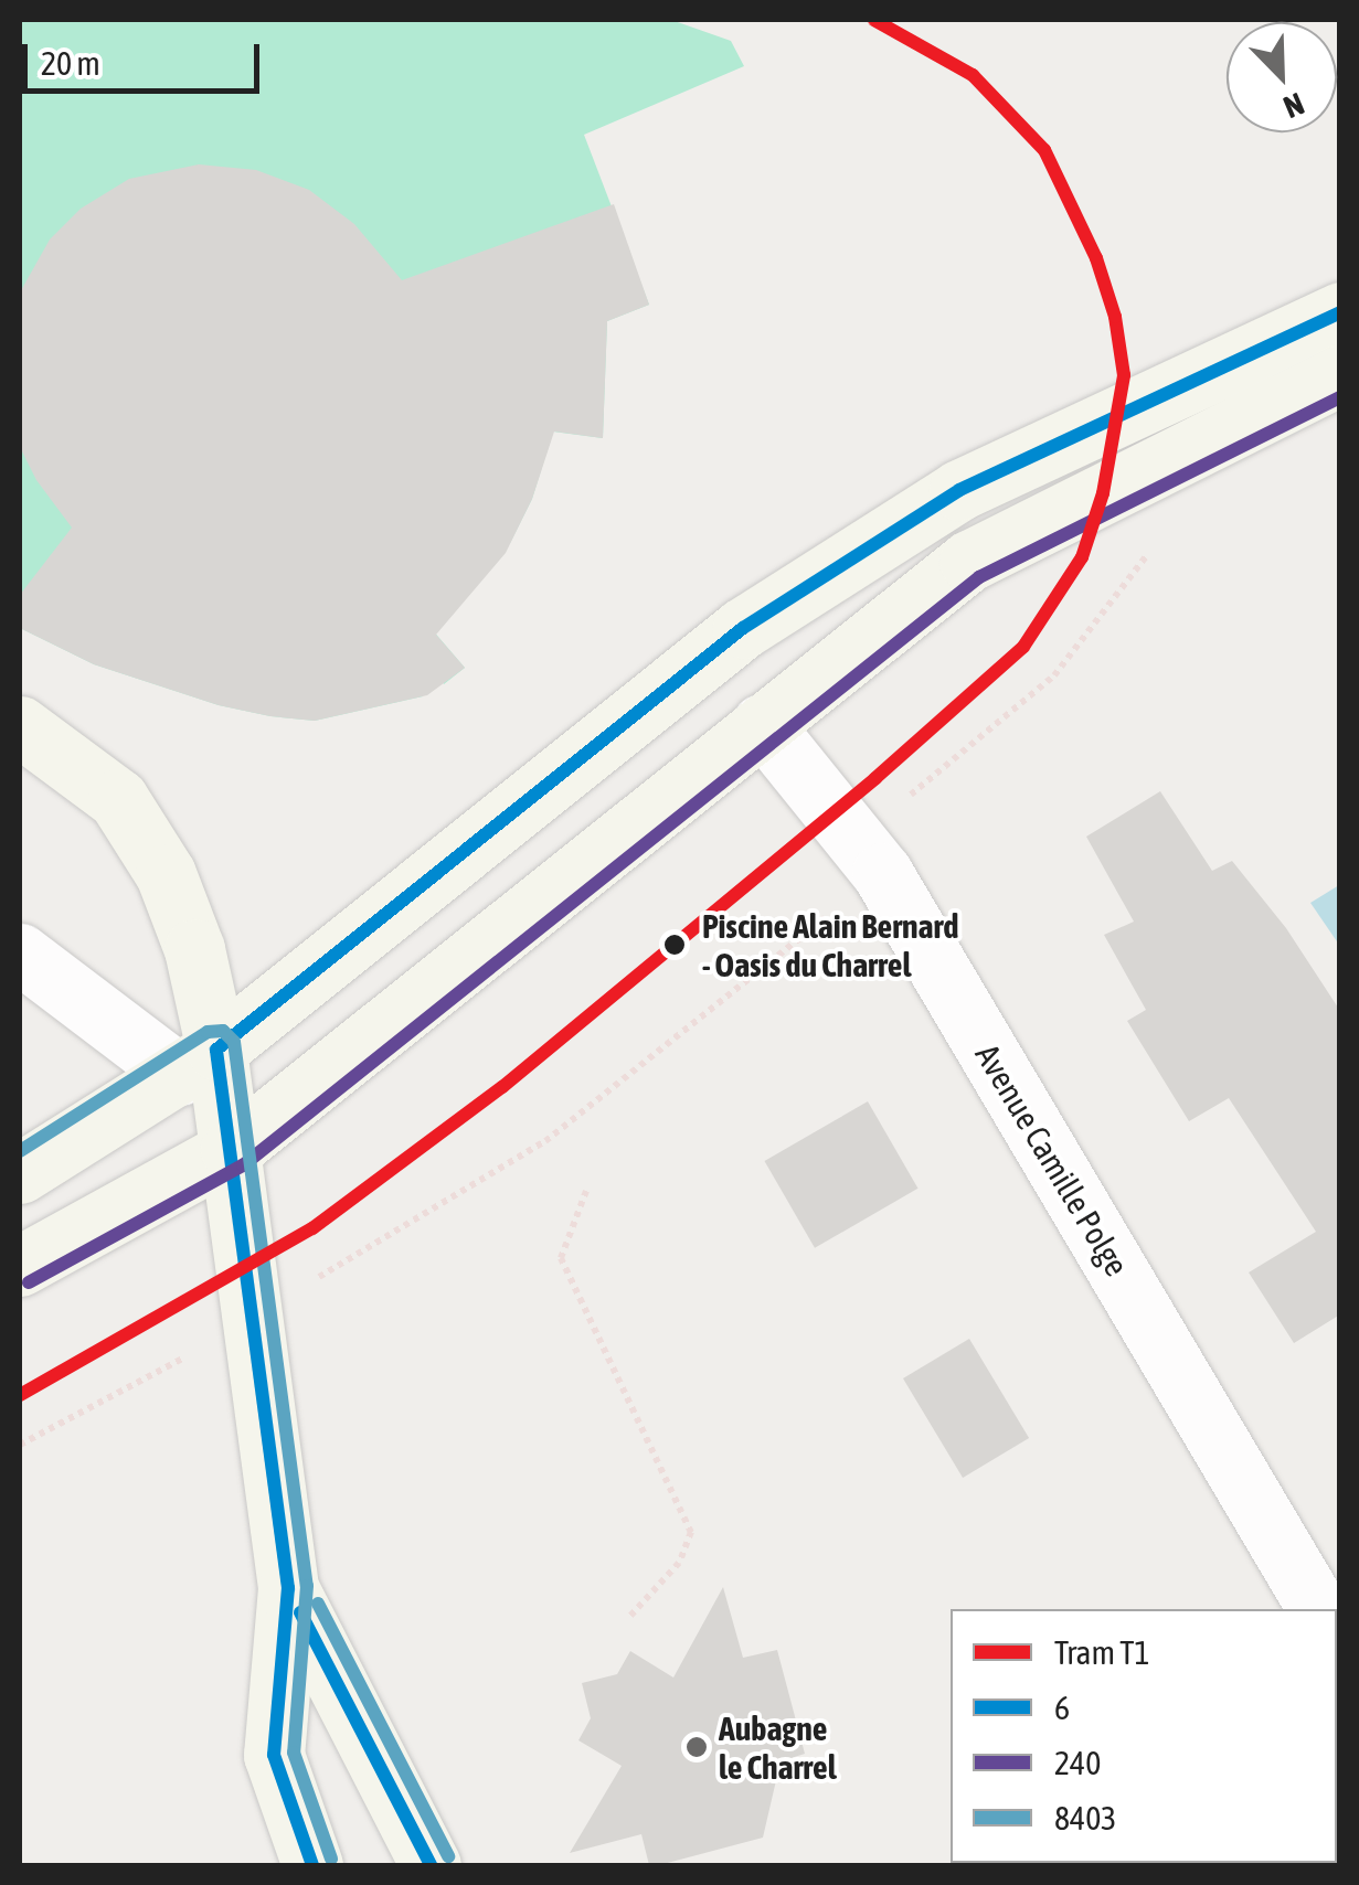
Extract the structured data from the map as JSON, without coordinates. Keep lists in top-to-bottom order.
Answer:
{
  "streets": {
    "street": ["Avenue Camille Polge"]
  },
  "places": ["Piscine Alain Bernard - Oasis du Charrel", "Aubagne le Charrel"],
  "lines": [
    "tram line T1",
    "transit line 6",
    "transit line 240",
    "transit line 8403"
  ],
  "legend": [
    "Tram T1",
    "6",
    "240",
    "8403"
  ],
  "scale_bar": "20 m",
  "north": "bottom right"
}
